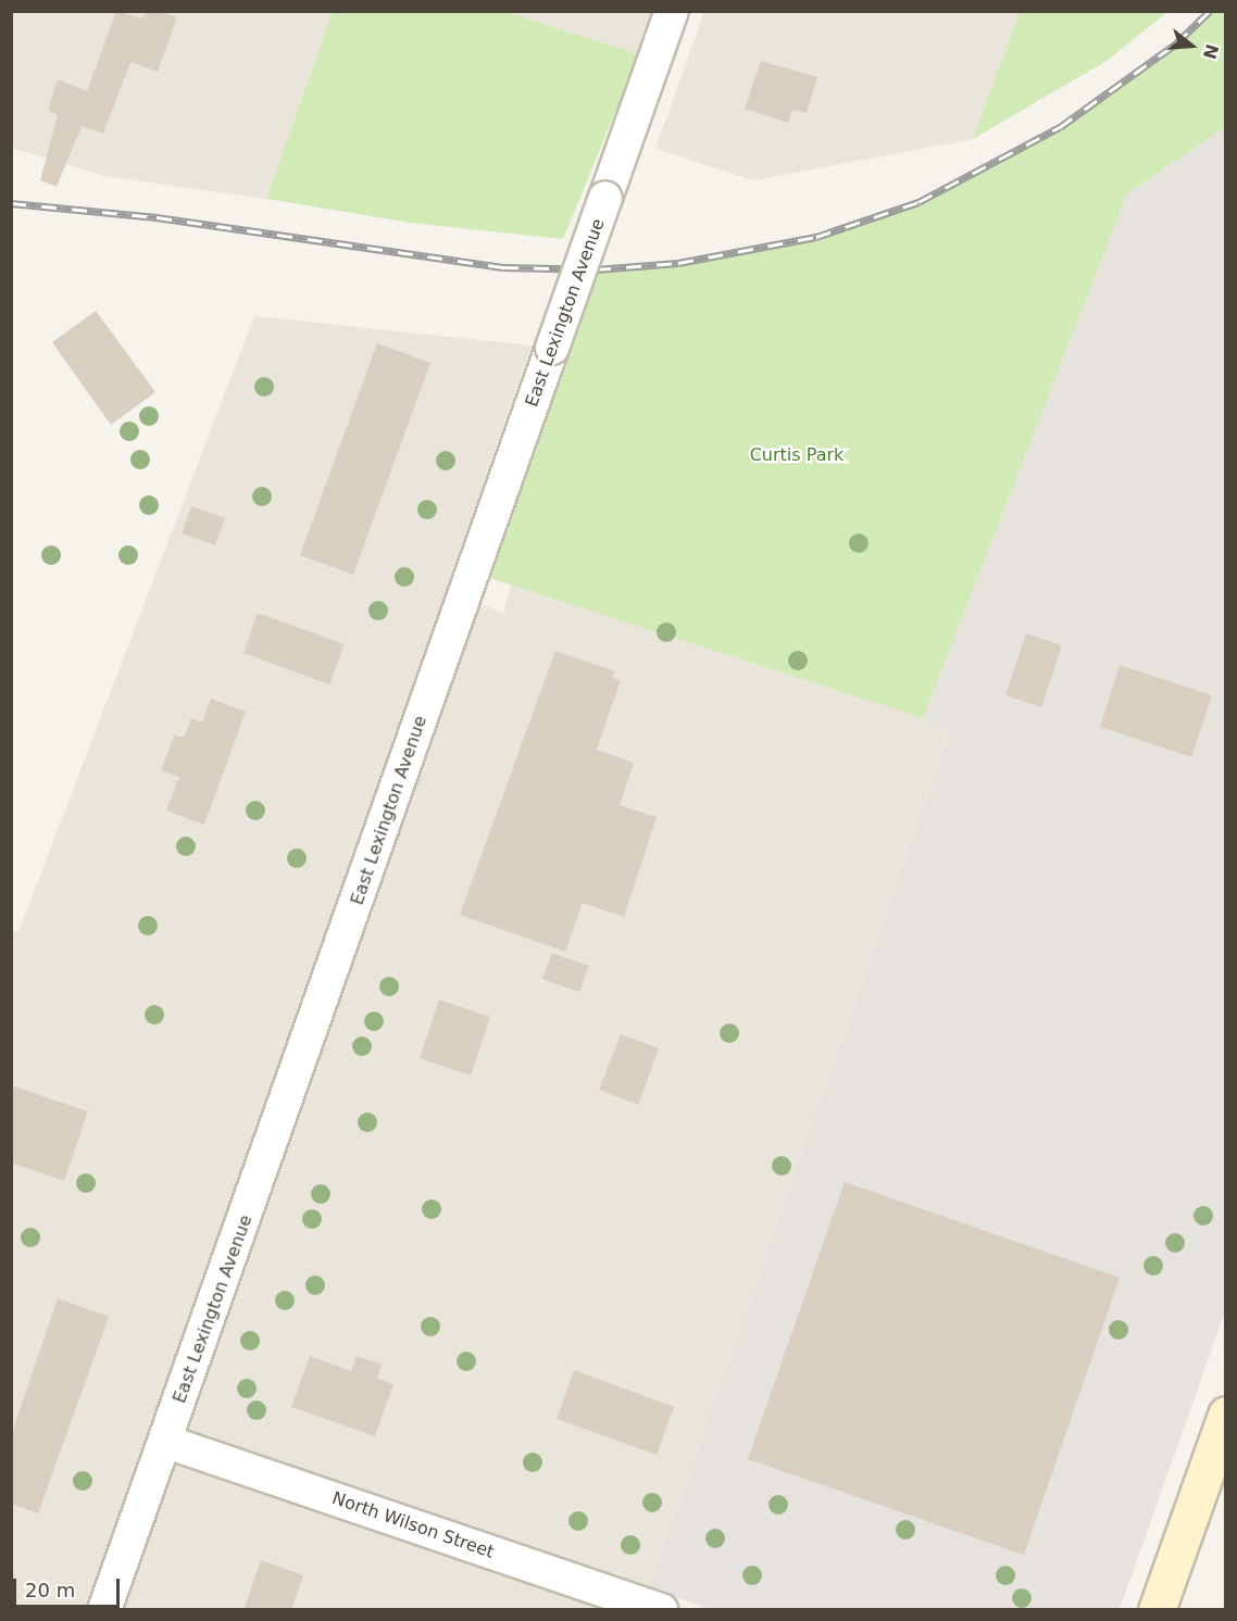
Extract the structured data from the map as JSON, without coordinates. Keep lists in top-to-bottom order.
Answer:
{
  "streets": {
    "street": ["East Lexington Avenue", "North Wilson Street"]
  },
  "crossings": [
    ["East Lexington Avenue", "North Wilson Street"]
  ],
  "parks": ["Curtis Park"],
  "scale_bar": "20 m",
  "north": "right"
}
